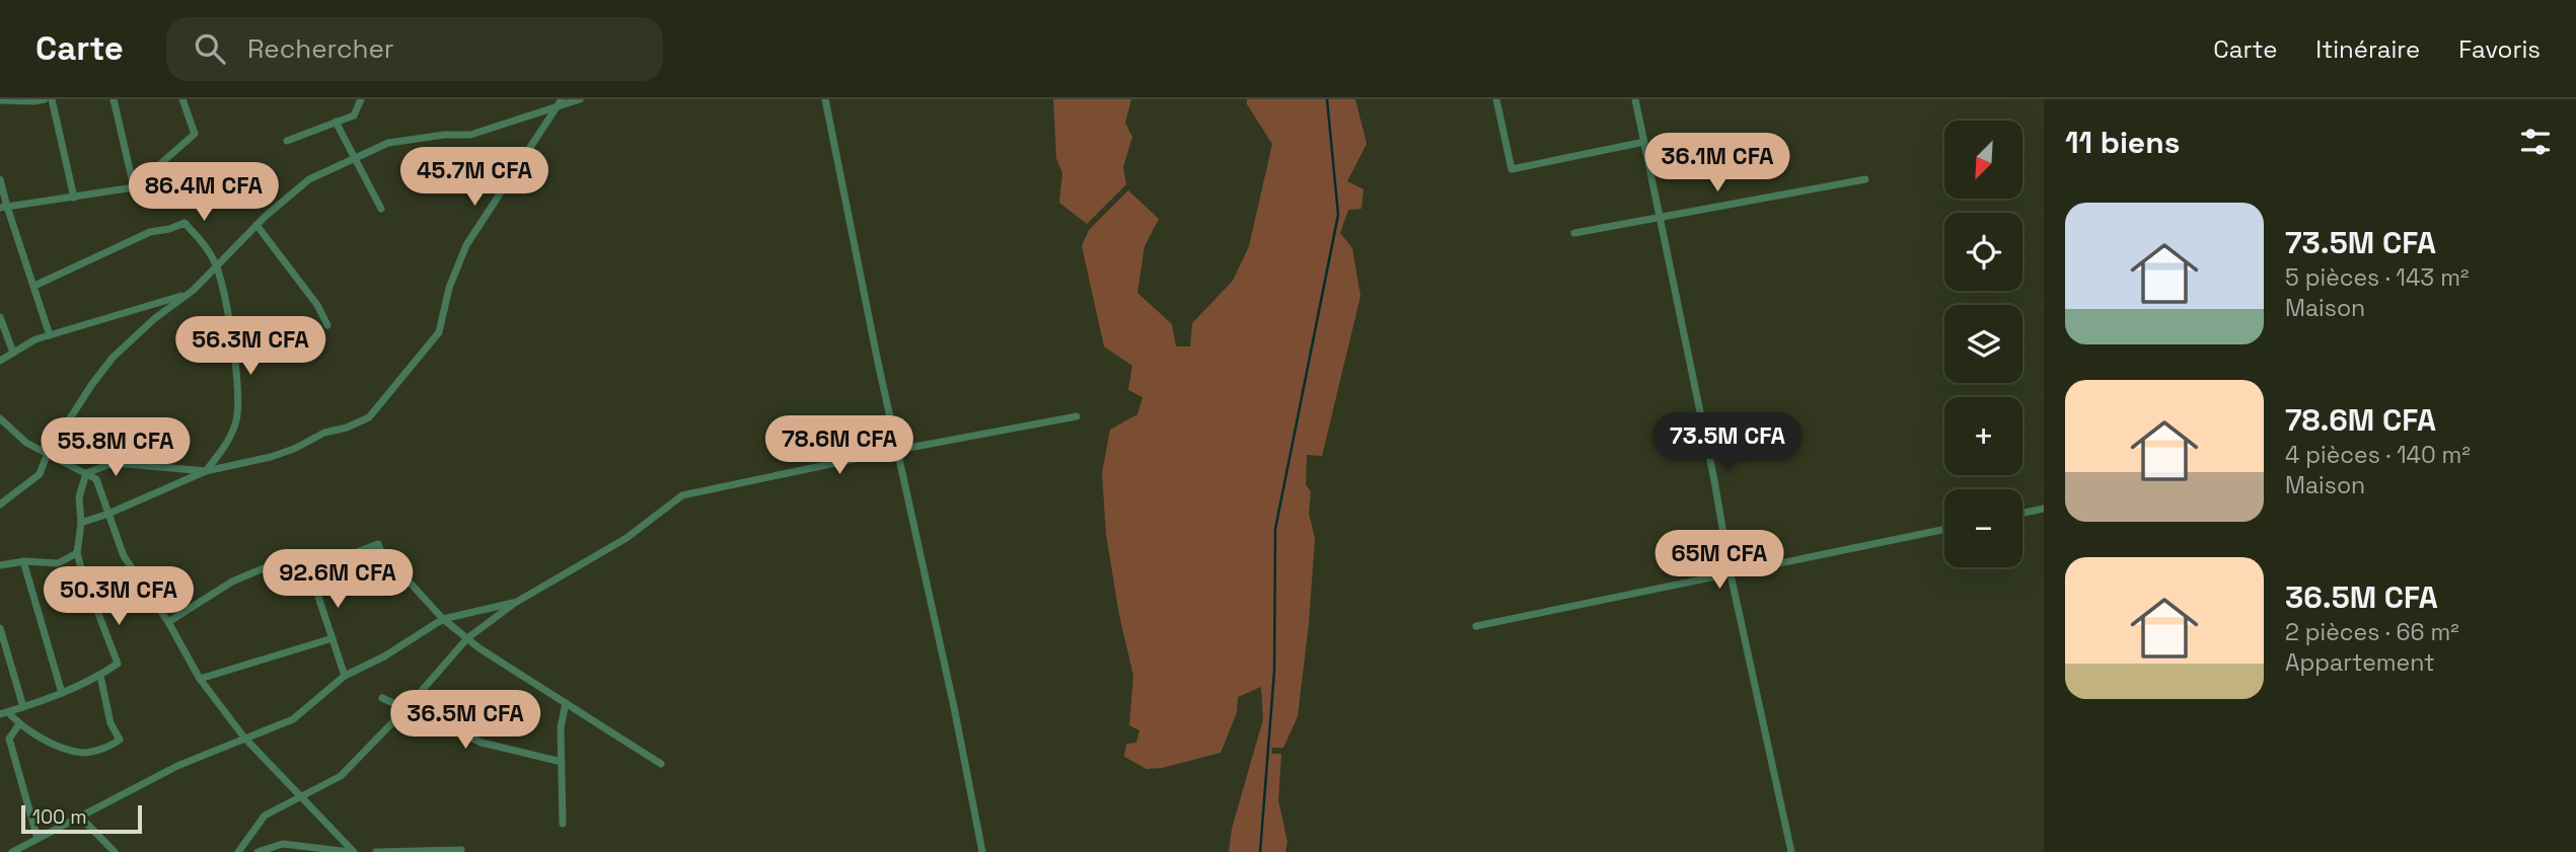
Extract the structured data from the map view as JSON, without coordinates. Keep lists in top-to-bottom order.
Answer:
{
  "scale_bar": "100 m",
  "north": "bottom left",
  "page": {
    "header": "Carte",
    "search": "Rechercher",
    "nav": ["Carte", "Itinéraire", "Favoris"],
    "heading": "11 biens",
    "map_buttons": ["+", "−"],
    "price": [
      "36.1M CFA",
      "45.7M CFA",
      "86.4M CFA",
      "56.3M CFA",
      "73.5M CFA",
      "78.6M CFA",
      "55.8M CFA",
      "65M CFA",
      "92.6M CFA",
      "50.3M CFA",
      "36.5M CFA"
    ],
    "list": [
      {
        "name": "73.5M CFA",
        "note": "5 pièces · 143 m² · Maison"
      },
      {
        "name": "78.6M CFA",
        "note": "4 pièces · 140 m² · Maison"
      },
      {
        "name": "36.5M CFA",
        "note": "2 pièces · 66 m² · Appartement"
      }
    ],
    "scale": "100 m"
  }
}
